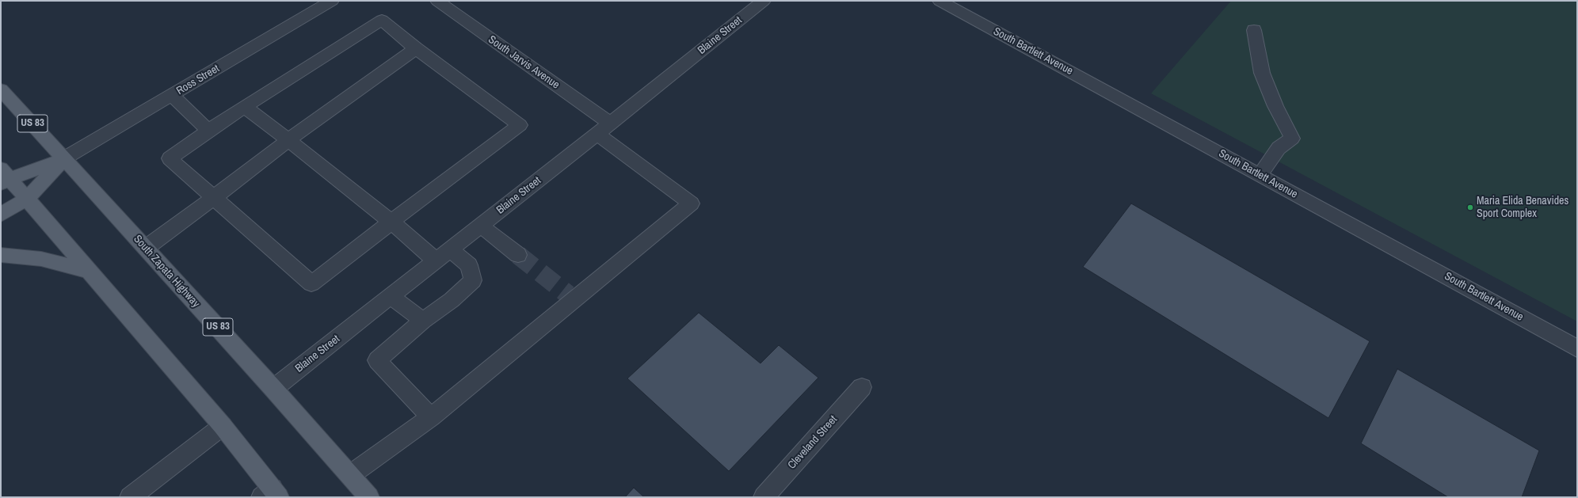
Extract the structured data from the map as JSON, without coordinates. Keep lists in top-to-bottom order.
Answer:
{
  "streets": {
    "main road": ["US 83", "South Zapata Highway"],
    "street": [
      "Blaine Street",
      "South Bartlett Avenue",
      "South Jarvis Avenue",
      "Ross Street",
      "Cleveland Street"
    ]
  },
  "crossings": [
    ["Blaine Street", "South Jarvis Avenue"],
    ["Blaine Street", "South Zapata Highway"],
    ["Ross Street", "South Zapata Highway"]
  ],
  "places": ["Maria Elida Benavides Sport Complex"]
}
